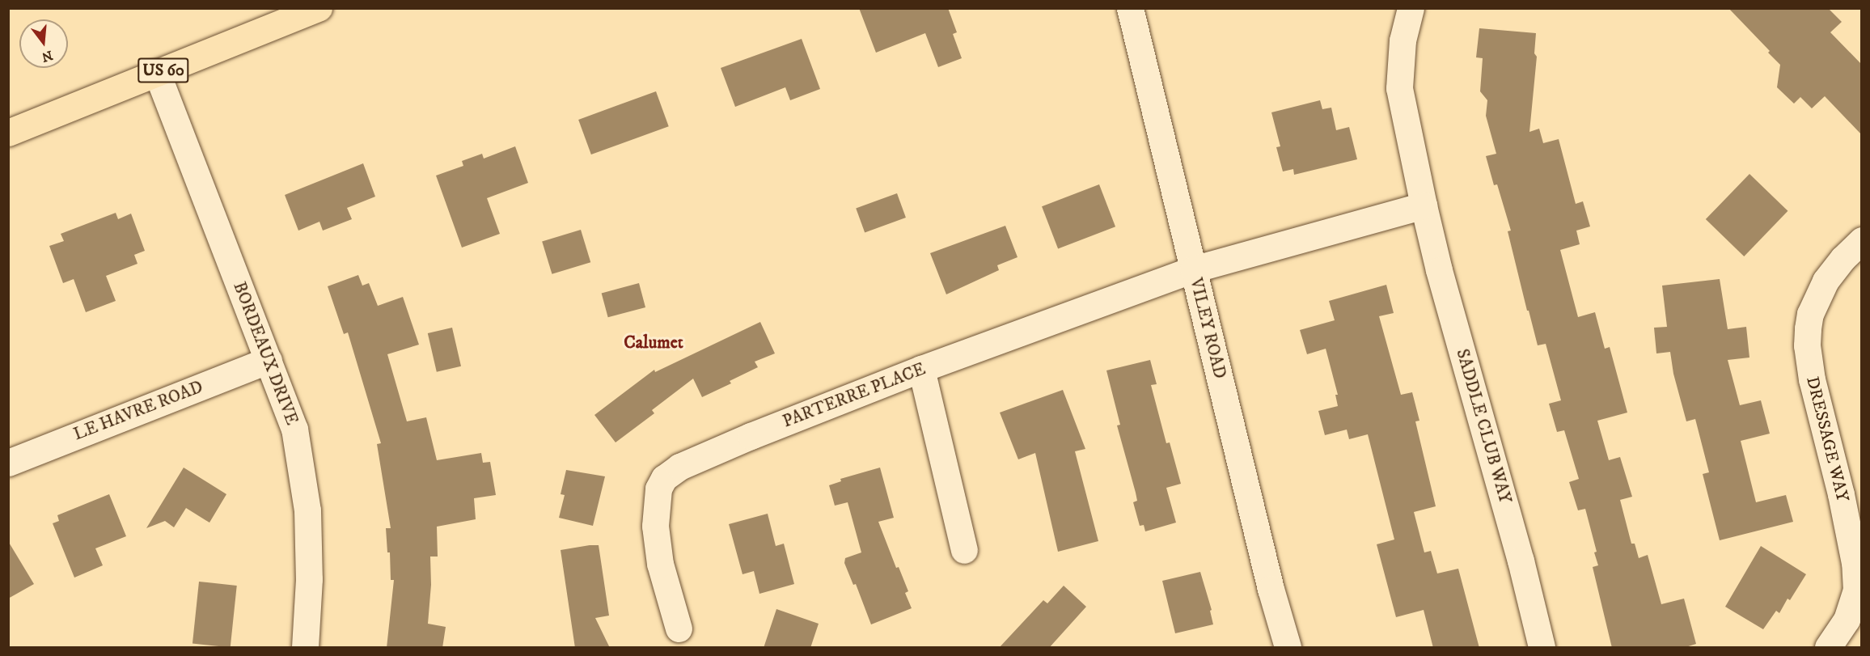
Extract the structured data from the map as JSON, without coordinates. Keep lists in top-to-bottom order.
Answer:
{
  "streets": {
    "main road": ["US 60"],
    "street": [
      "VILEY ROAD",
      "BORDEAUX DRIVE",
      "PARTERRE PLACE",
      "LE HAVRE ROAD",
      "SADDLE CLUB WAY",
      "DRESSAGE WAY"
    ]
  },
  "crossings": [
    ["US 60", "BORDEAUX DRIVE"],
    ["VILEY ROAD", "PARTERRE PLACE"],
    ["BORDEAUX DRIVE", "LE HAVRE ROAD"]
  ],
  "districts": ["Calumet"],
  "north": "bottom"
}
